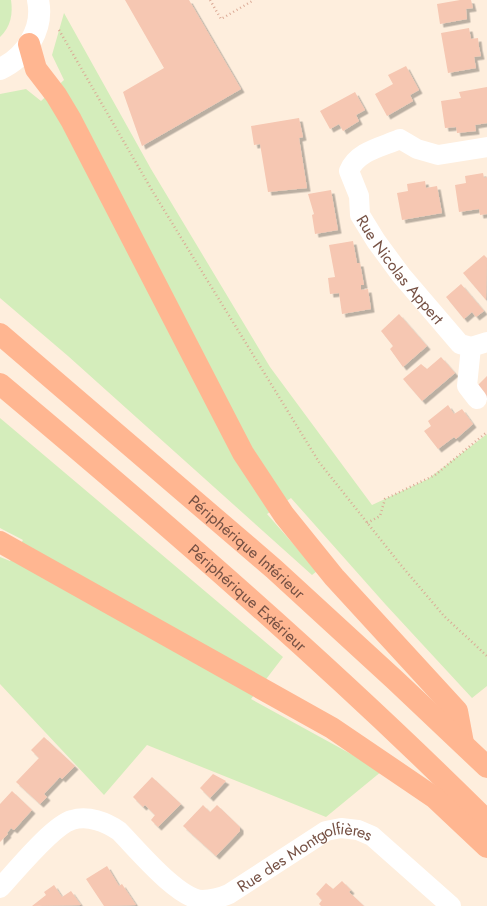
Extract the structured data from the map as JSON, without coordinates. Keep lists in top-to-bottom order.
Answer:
{
  "streets": {
    "highway": ["Périphérique Intérieur", "Périphérique Extérieur"],
    "street": ["Rue Nicolas Appert", "Rue des Montgolfières"]
  }
}
